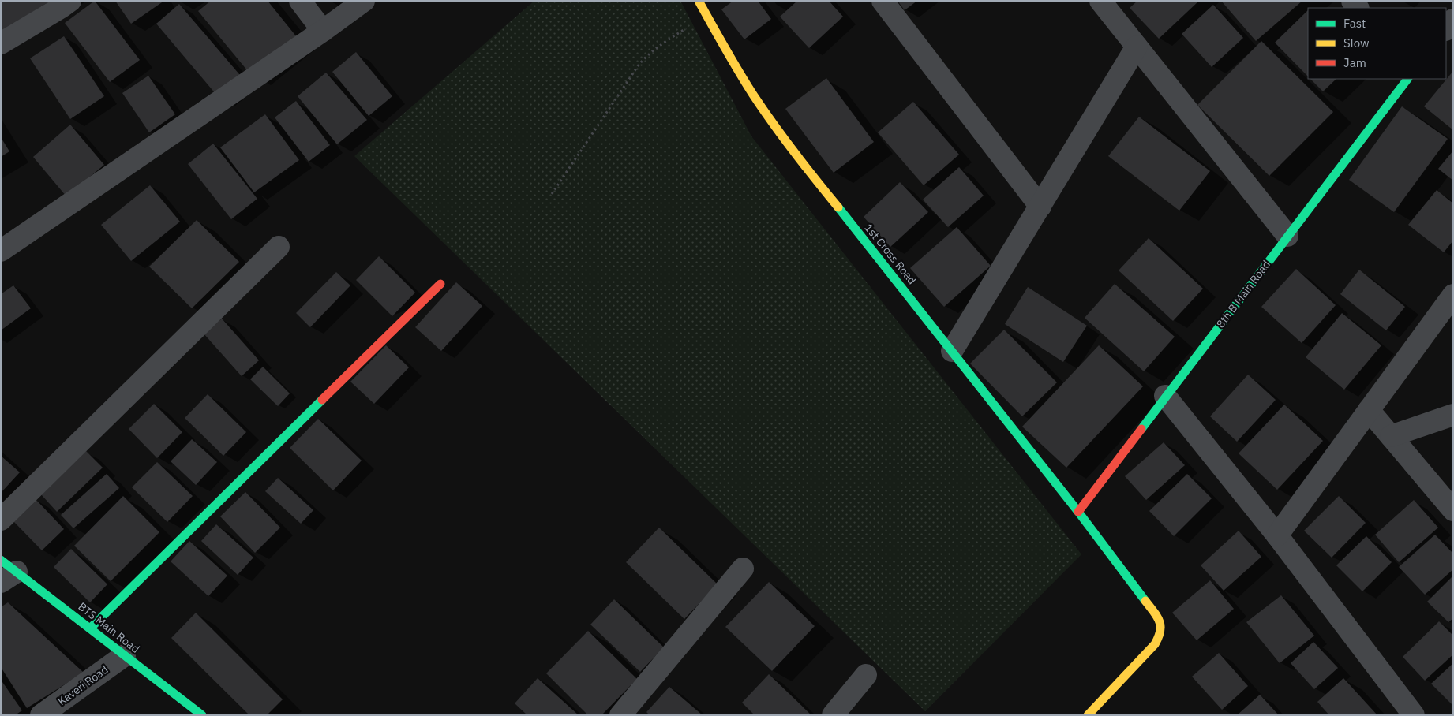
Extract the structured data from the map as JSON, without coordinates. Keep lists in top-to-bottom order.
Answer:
{
  "streets": {
    "street": [
      "1st Cross Road",
      "8th B Main Road",
      "BTS Main Road",
      "Kaveri Road"
    ]
  },
  "crossings": [
    ["1st Cross Road", "8th B Main Road"],
    ["BTS Main Road", "Kaveri Road"]
  ],
  "legend": ["Fast", "Slow", "Jam"]
}
